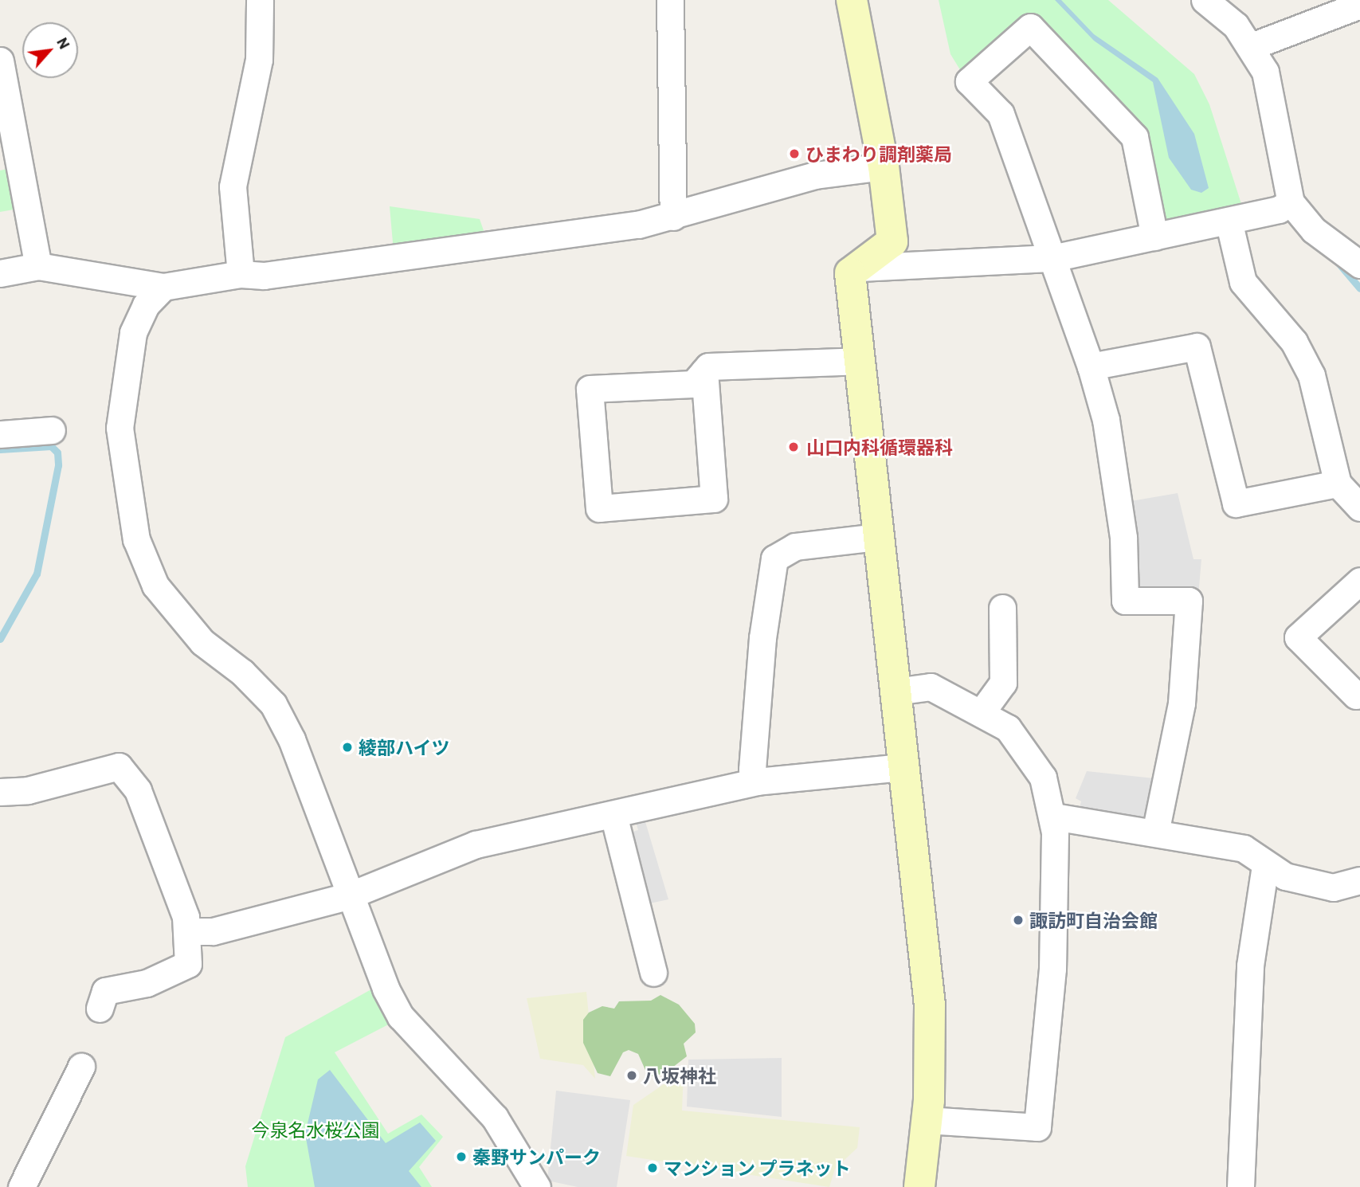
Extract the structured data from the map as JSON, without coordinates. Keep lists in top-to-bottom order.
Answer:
{
  "parks": ["今泉名水桜公園"],
  "places": [
    "ひまわり調剤薬局",
    "山口内科循環器科",
    "綾部ハイツ",
    "諏訪町自治会館",
    "八坂神社",
    "秦野サンパーク",
    "マンション プラネット"
  ],
  "north": "top right"
}
